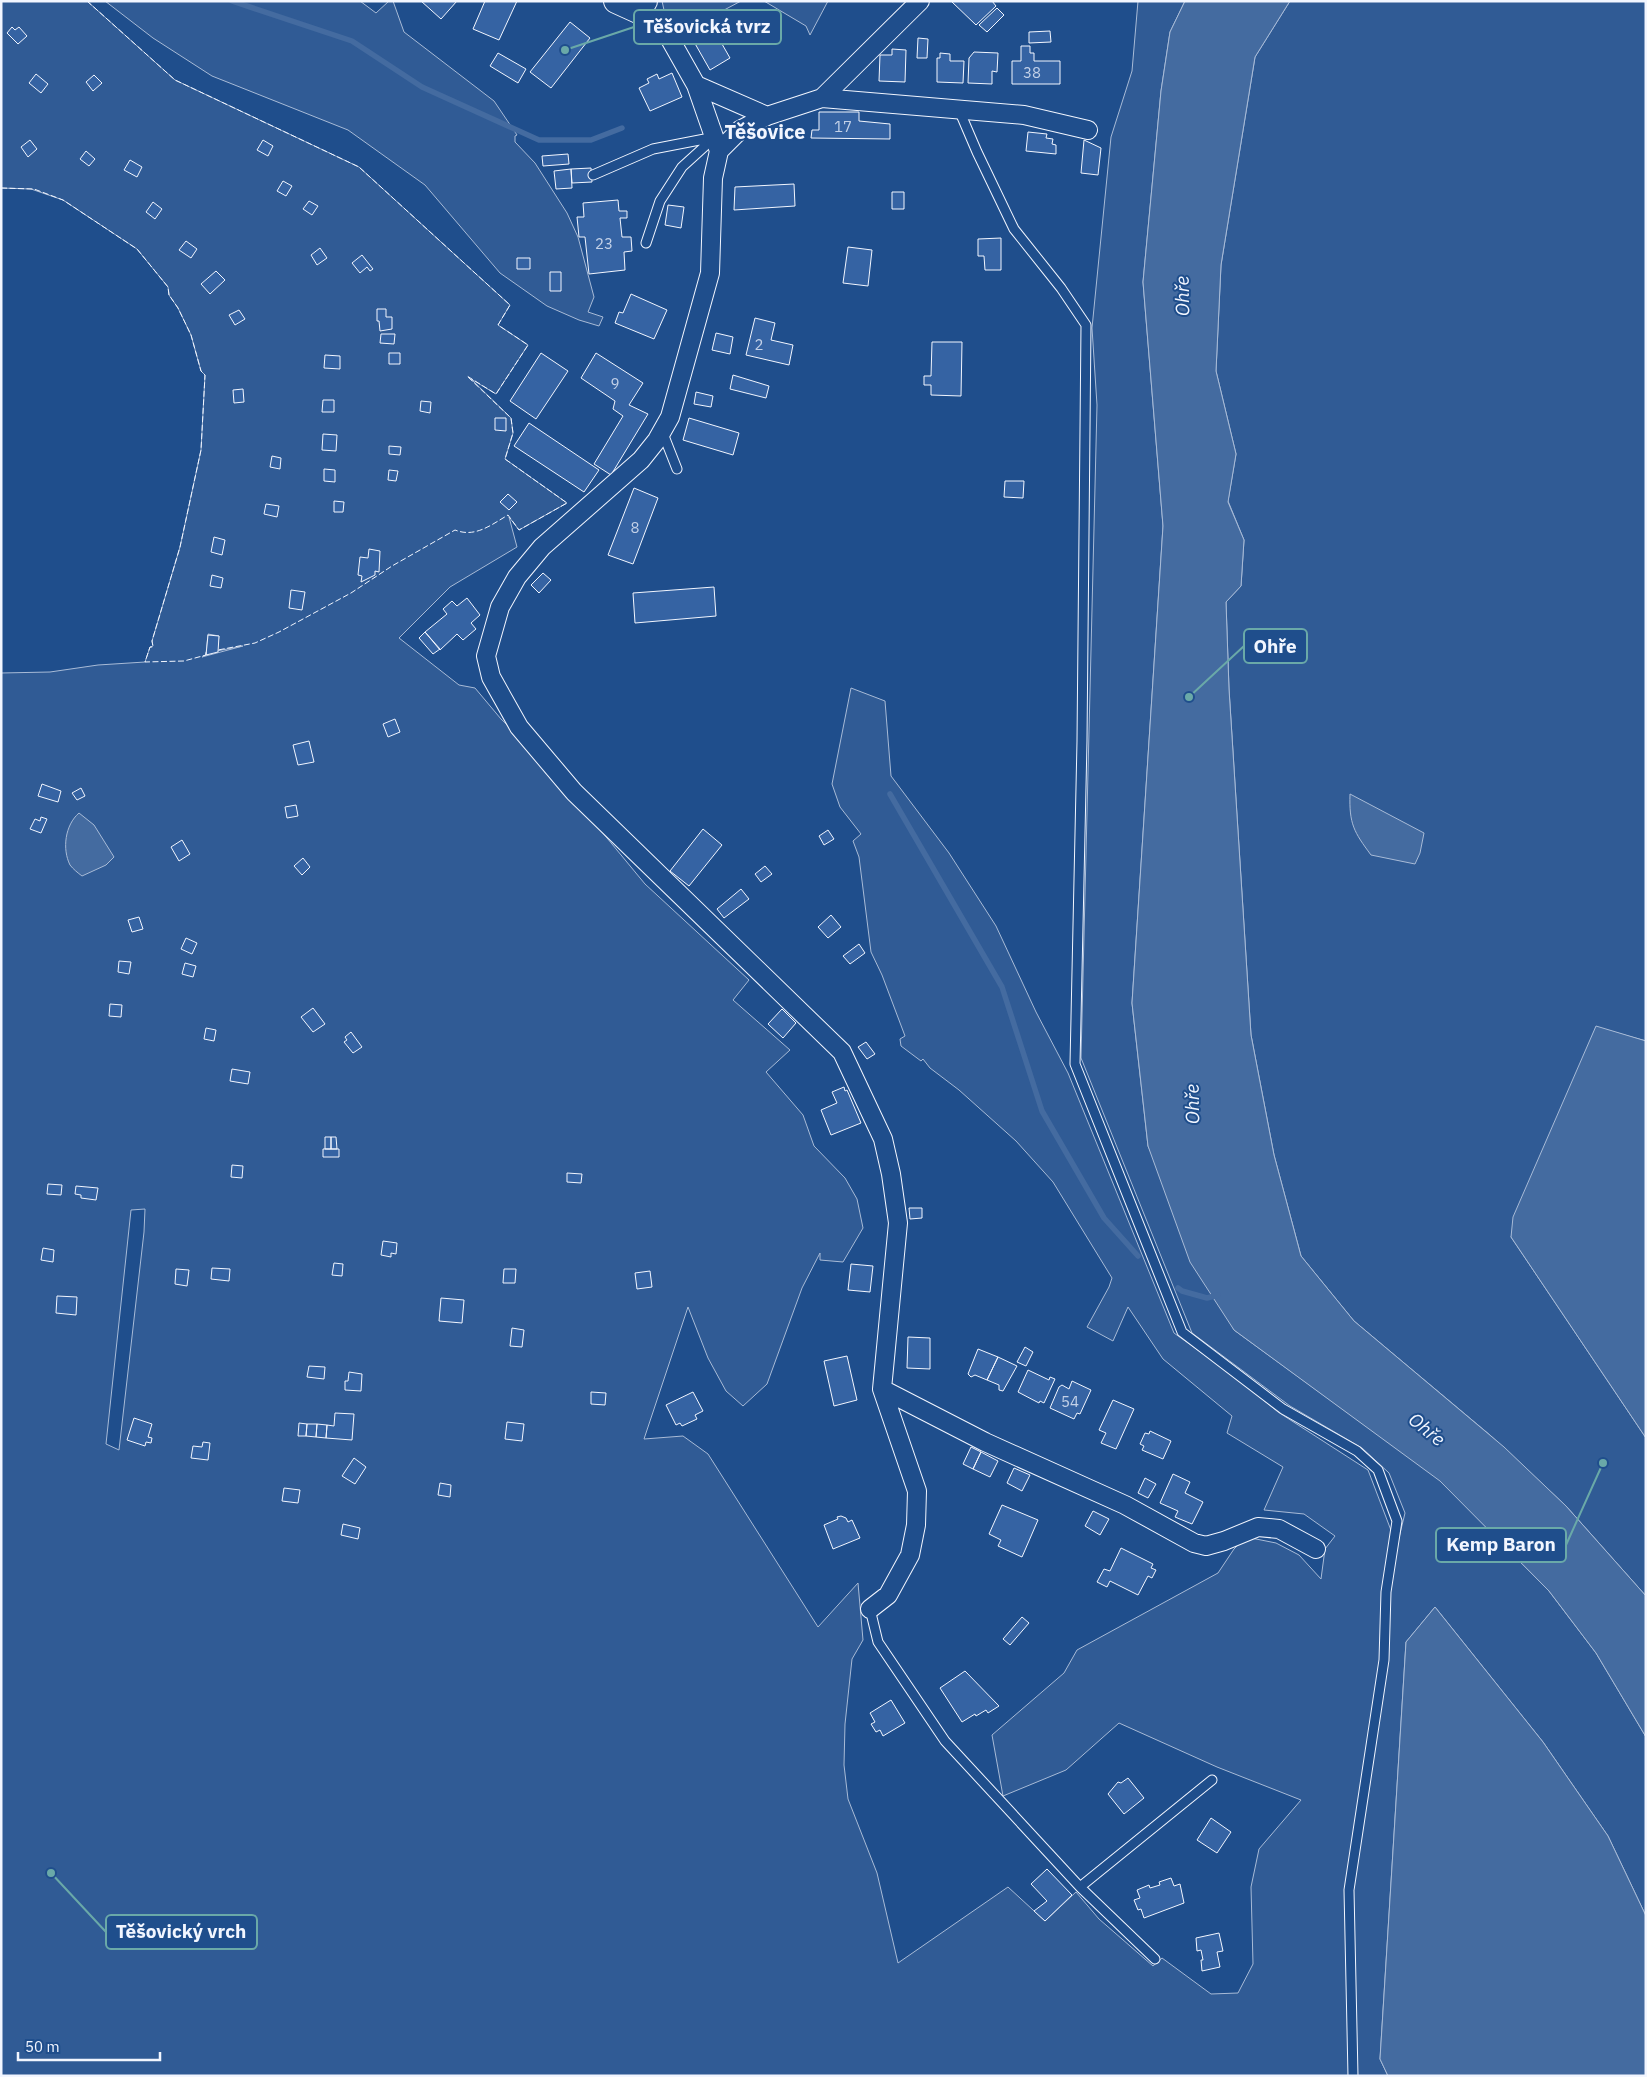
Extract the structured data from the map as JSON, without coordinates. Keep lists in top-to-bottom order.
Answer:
{
  "districts": ["Těšovice"],
  "water": ["Ohře"],
  "places": [
    "Těšovická tvrz",
    "Ohře",
    "Kemp Baron",
    "Těšovický vrch"
  ],
  "house_numbers": [
    "38",
    "17",
    "23",
    "2",
    "9",
    "8",
    "54"
  ],
  "scale_bar": "50 m"
}
